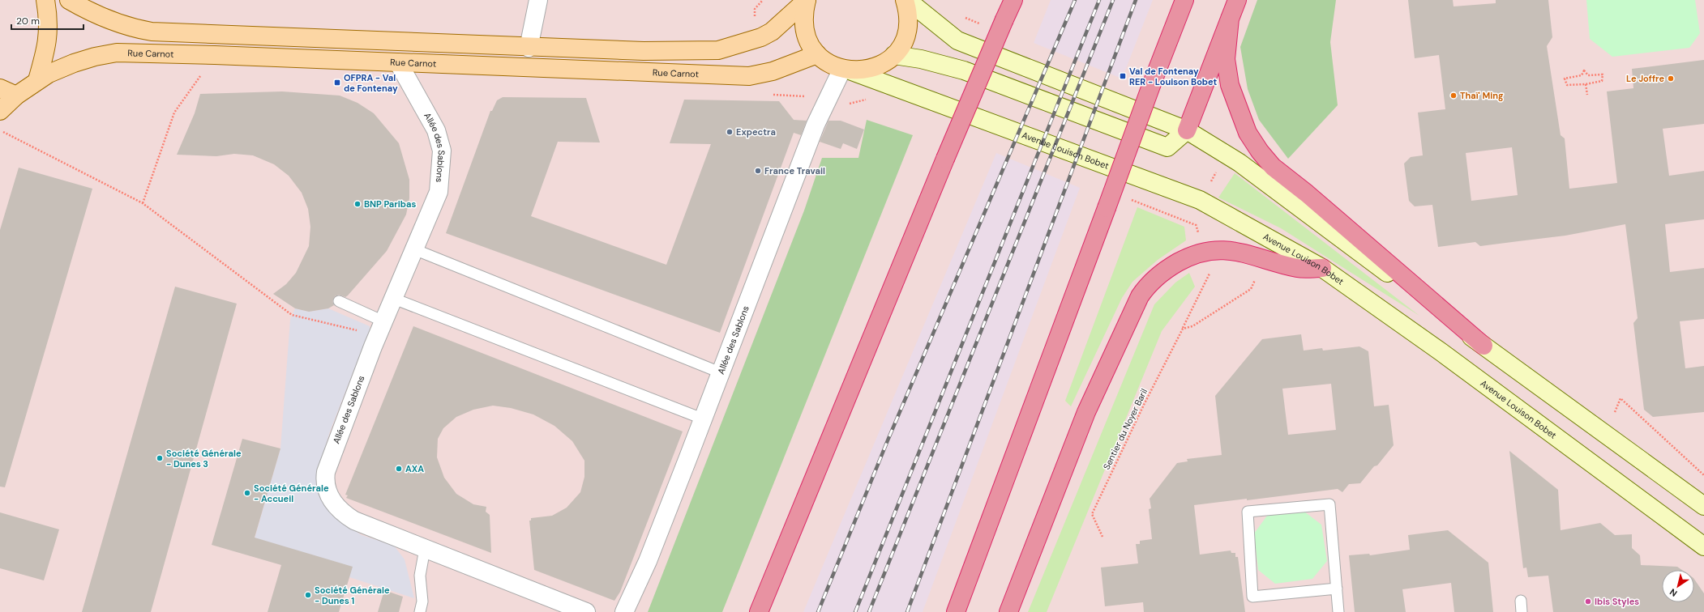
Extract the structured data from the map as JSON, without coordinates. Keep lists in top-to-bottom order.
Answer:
{
  "streets": {
    "main road": ["Rue Carnot", "Avenue Louison Bobet"],
    "street": ["Allée des Sablons"],
    "path": ["Sentier du Noyer Baril"]
  },
  "crossings": [
    ["Rue Carnot", "Allée des Sablons"],
    ["Allée des Sablons", "Avenue Louison Bobet"]
  ],
  "places": {
    "transit": ["Val de Fontenay RER - Louison Bobet", "OFPRA - Val de Fontenay"],
    "other": [
      "Le Joffre",
      "Thaï' Ming",
      "Expectra",
      "France Travail",
      "BNP Paribas",
      "Société Générale - Dunes 3",
      "AXA",
      "Société Générale - Accueil",
      "Société Générale - Dunes 1",
      "Ibis Styles"
    ]
  },
  "scale_bar": "20 m",
  "north": "bottom left"
}
